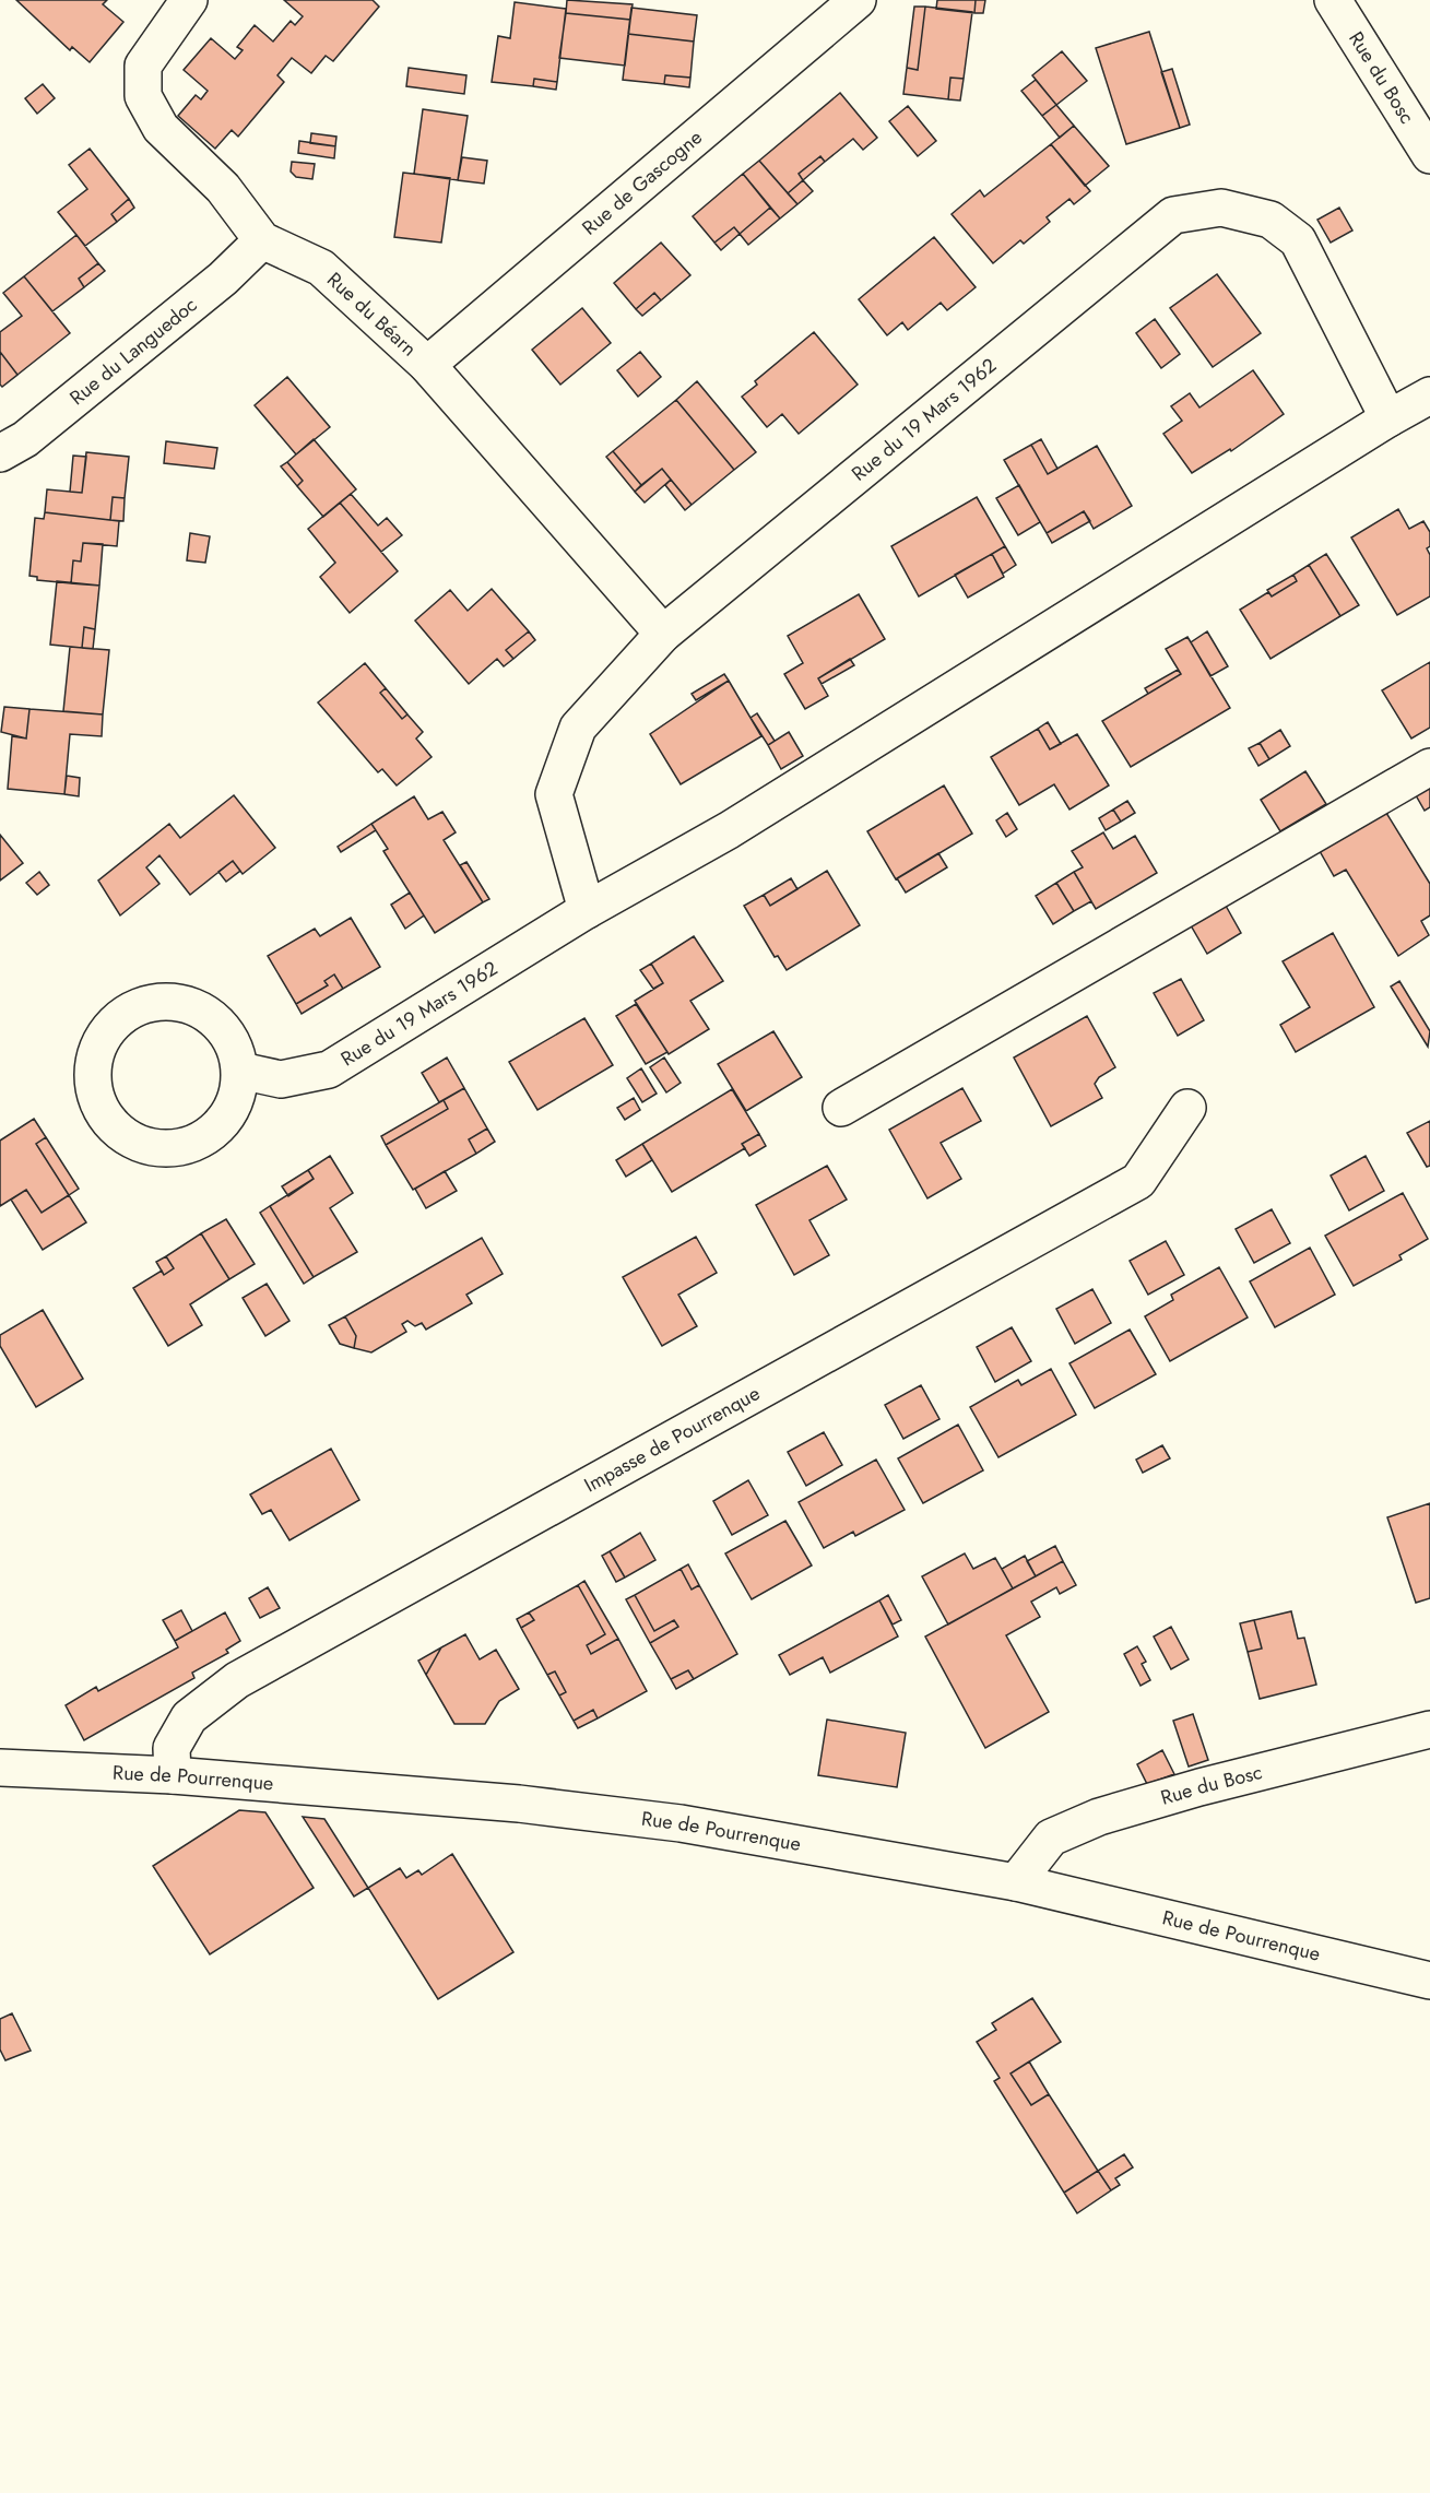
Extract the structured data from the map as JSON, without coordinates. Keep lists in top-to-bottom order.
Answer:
{
  "streets": {
    "street": [
      "Rue du Bosc",
      "Rue de Gascogne",
      "Rue du Béarn",
      "Rue du Languedoc",
      "Rue du 19 Mars 1962",
      "Impasse de Pourrenque",
      "Rue de Pourrenque"
    ]
  },
  "crossings": [
    ["Rue du Bosc", "Rue de Pourrenque"],
    ["Rue de Gascogne", "Rue du Béarn"],
    ["Rue du Béarn", "Rue du Languedoc"],
    ["Rue du Béarn", "Rue du 19 Mars 1962"],
    ["Impasse de Pourrenque", "Rue de Pourrenque"]
  ]
}
